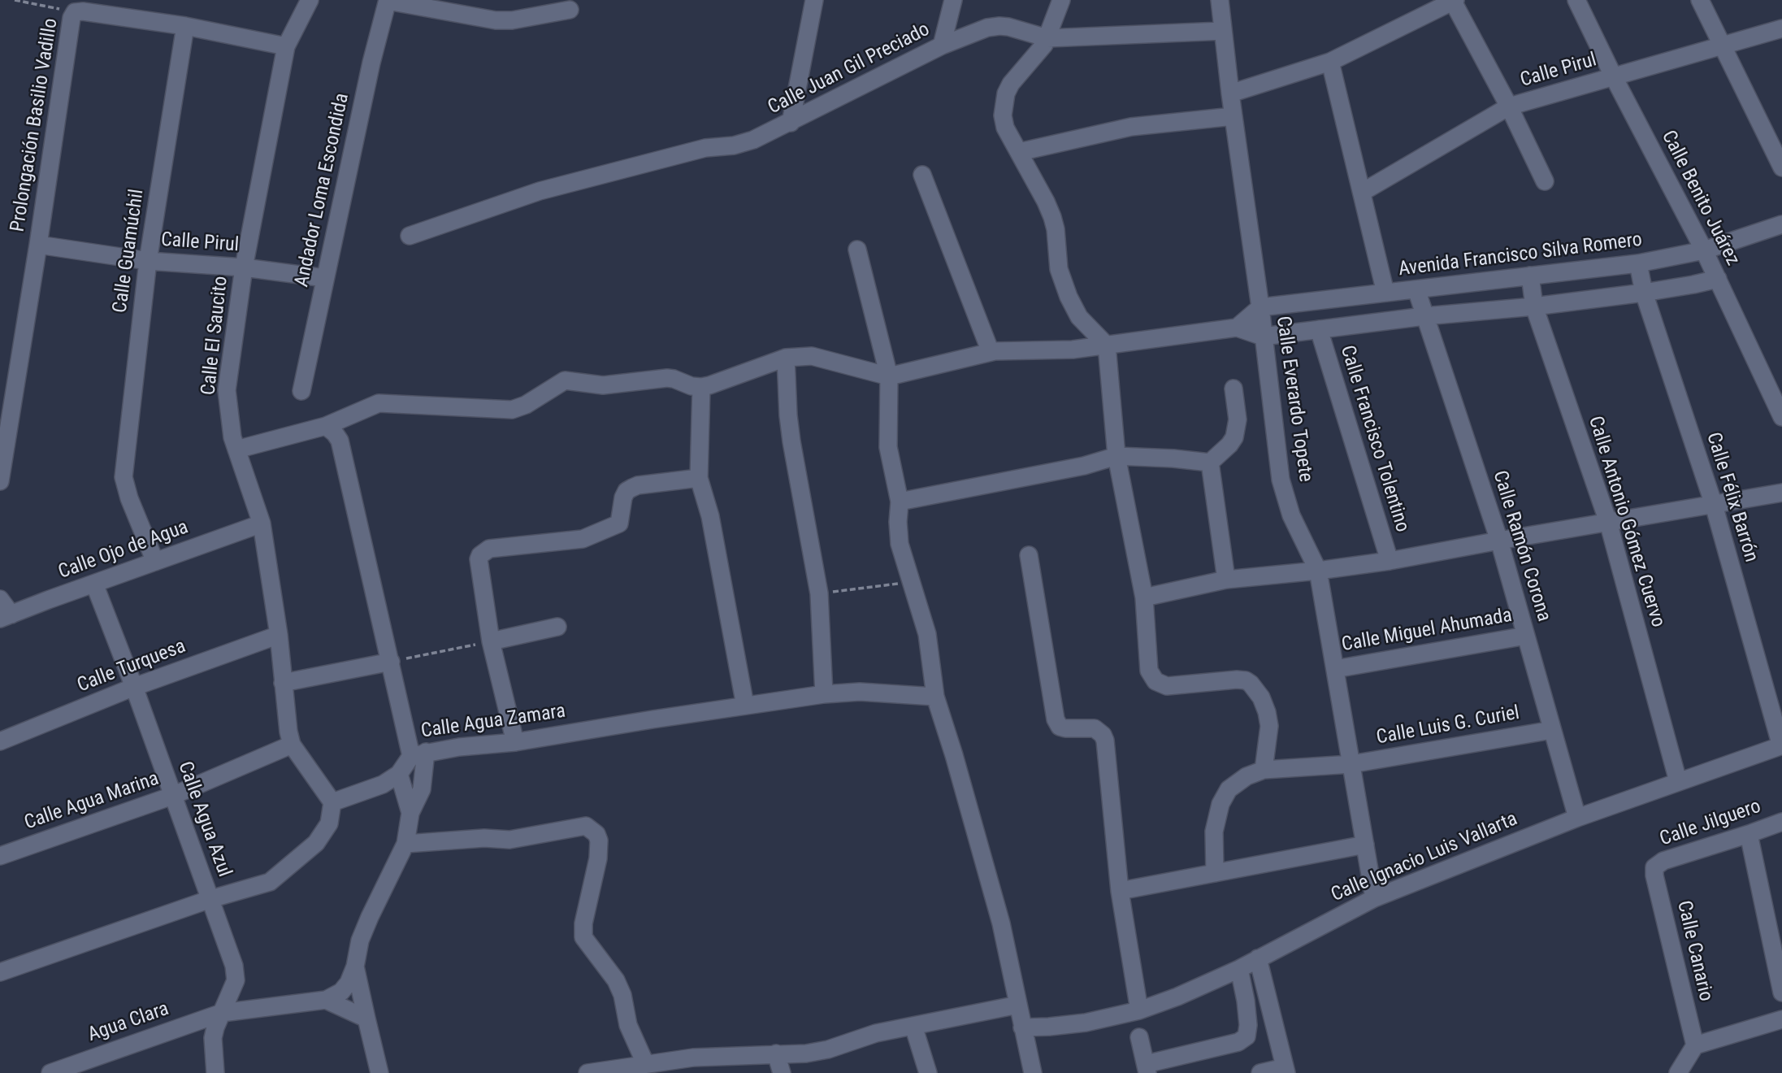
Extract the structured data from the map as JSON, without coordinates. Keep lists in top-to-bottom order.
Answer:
{
  "streets": {
    "street": [
      "Calle Juan Gil Preciado",
      "Calle Pirul",
      "Prolongación Basilio Vadillo",
      "Andador Loma Escondida",
      "Calle Benito Juárez",
      "Calle Guamúchil",
      "Avenida Francisco Silva Romero",
      "Calle El Saucito",
      "Calle Everardo Topete",
      "Calle Francisco Tolentino",
      "Calle Félix Barrón",
      "Calle Antonio Gómez Cuervo",
      "Calle Ramón Corona",
      "Calle Ojo de Agua",
      "Calle Miguel Ahumada",
      "Calle Turquesa",
      "Calle Agua Zamara",
      "Calle Luis G. Curiel",
      "Calle Agua Marina",
      "Calle Agua Azul",
      "Calle Jilguero",
      "Calle Ignacio Luis Vallarta",
      "Calle Canario",
      "Agua Clara"
    ]
  },
  "crossings": [
    ["Calle Juan Gil Preciado", "Calle Everardo Topete"],
    ["Calle Pirul", "Prolongación Basilio Vadillo"],
    ["Calle Pirul", "Andador Loma Escondida"],
    ["Calle Pirul", "Calle Benito Juárez"],
    ["Calle Pirul", "Calle Guamúchil"],
    ["Calle Pirul", "Calle El Saucito"],
    ["Calle Benito Juárez", "Avenida Francisco Silva Romero"],
    ["Calle Guamúchil", "Calle Ojo de Agua"],
    ["Avenida Francisco Silva Romero", "Calle Everardo Topete"],
    ["Avenida Francisco Silva Romero", "Calle Félix Barrón"],
    ["Avenida Francisco Silva Romero", "Calle Antonio Gómez Cuervo"],
    ["Avenida Francisco Silva Romero", "Calle Ramón Corona"],
    ["Calle El Saucito", "Calle Ojo de Agua"],
    ["Calle El Saucito", "Calle Turquesa"],
    ["Calle El Saucito", "Calle Agua Zamara"],
    ["Calle El Saucito", "Calle Agua Marina"],
    ["Calle Everardo Topete", "Calle Miguel Ahumada"],
    ["Calle Everardo Topete", "Calle Luis G. Curiel"],
    ["Calle Everardo Topete", "Calle Ignacio Luis Vallarta"],
    ["Calle Félix Barrón", "Calle Ignacio Luis Vallarta"],
    ["Calle Antonio Gómez Cuervo", "Calle Ignacio Luis Vallarta"],
    ["Calle Ramón Corona", "Calle Miguel Ahumada"],
    ["Calle Ramón Corona", "Calle Luis G. Curiel"],
    ["Calle Ramón Corona", "Calle Ignacio Luis Vallarta"],
    ["Calle Ojo de Agua", "Calle Agua Azul"],
    ["Calle Turquesa", "Calle Agua Azul"],
    ["Calle Agua Marina", "Calle Agua Azul"],
    ["Calle Agua Azul", "Agua Clara"],
    ["Calle Jilguero", "Calle Canario"]
  ]
}
